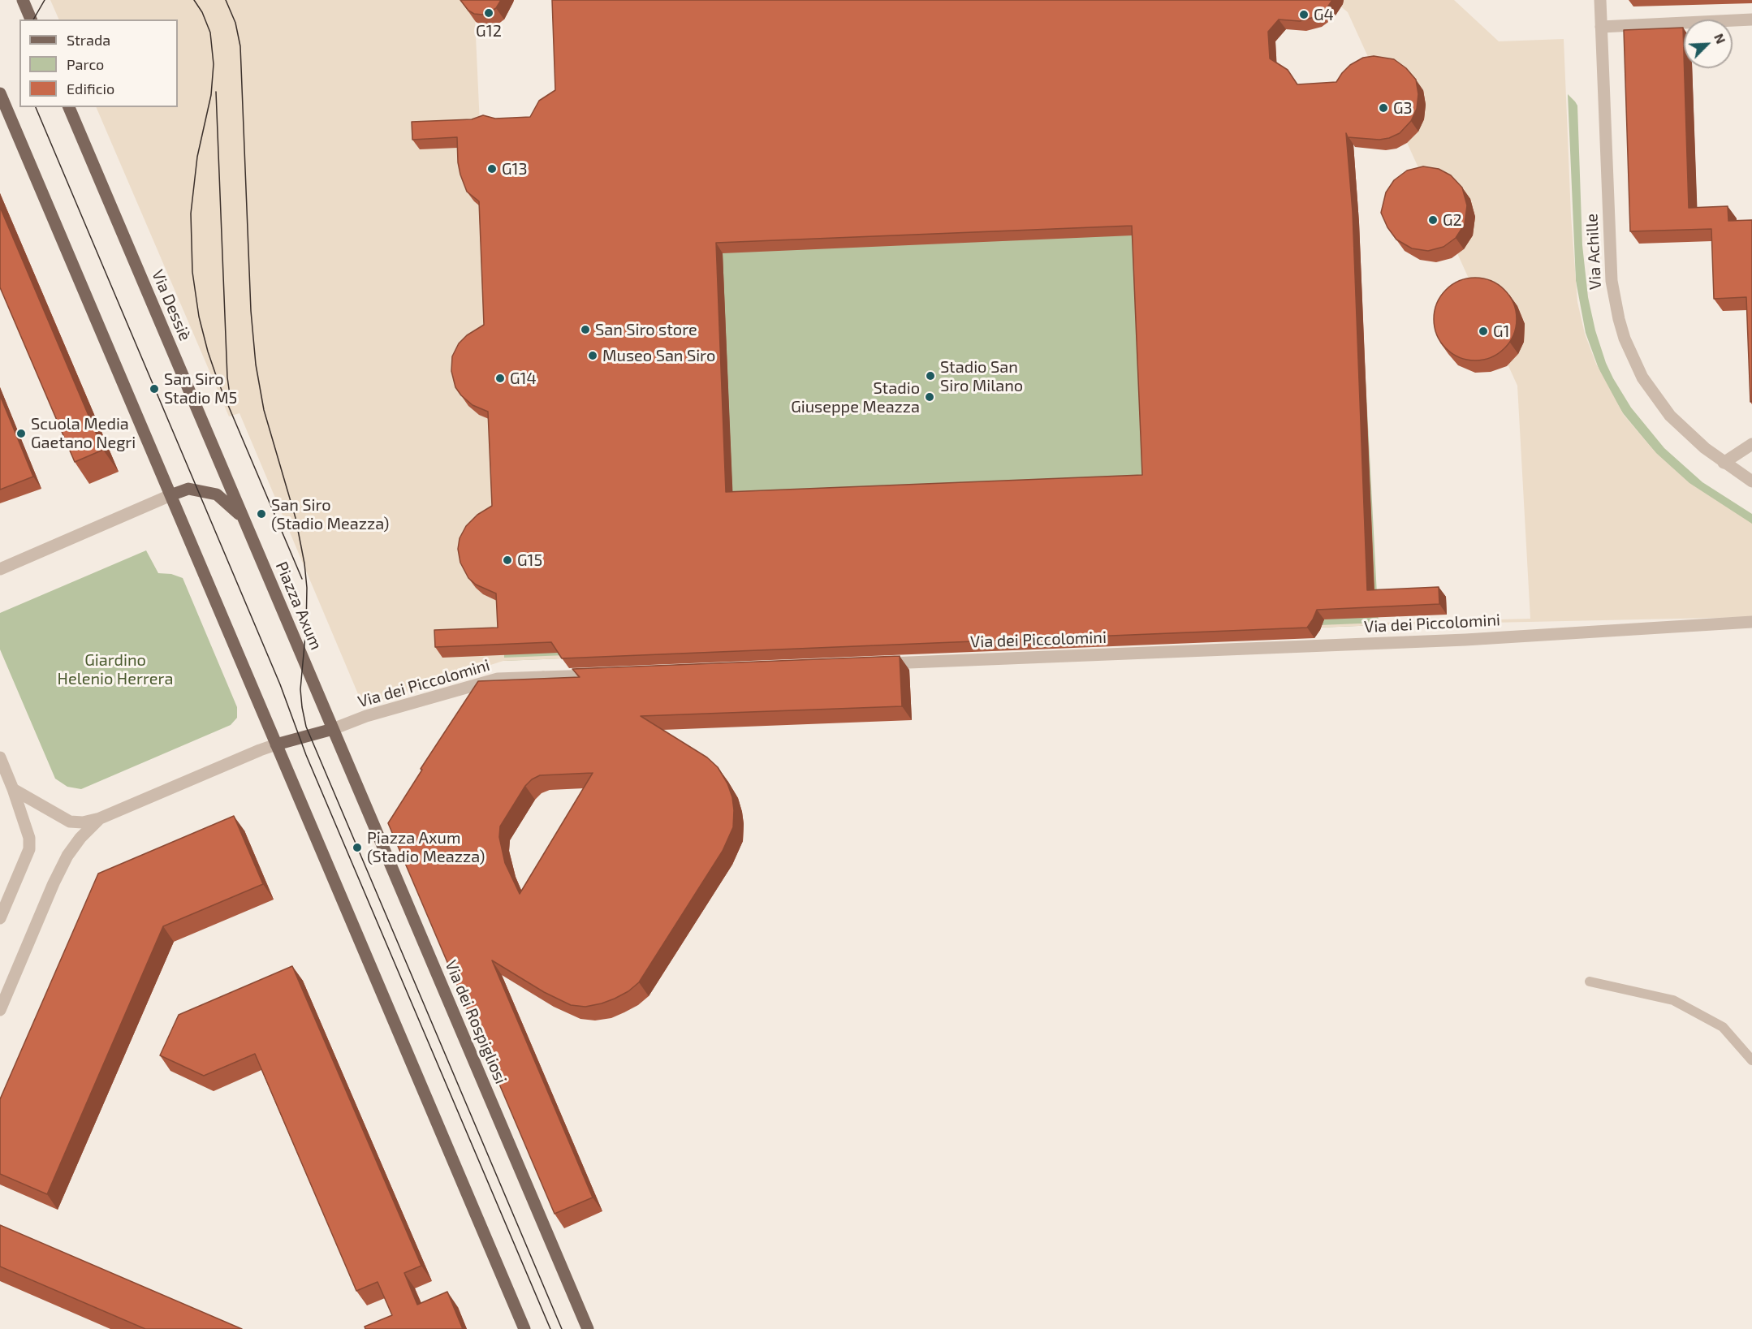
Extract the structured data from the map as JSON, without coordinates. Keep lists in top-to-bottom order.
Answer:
{
  "streets": {
    "main road": ["Via Dessiè", "Piazza Axum", "Via dei Rospigliosi"],
    "street": ["Via Achille", "Via dei Piccolomini"]
  },
  "crossings": [
    ["Via Dessiè", "Piazza Axum"],
    ["Piazza Axum", "Via dei Piccolomini"],
    ["Piazza Axum", "Via dei Rospigliosi"],
    ["Via dei Piccolomini", "Via dei Rospigliosi"]
  ],
  "parks": ["Giardino Helenio Herrera"],
  "places": [
    "G12",
    "G4",
    "G3",
    "G13",
    "G2",
    "San Siro store",
    "G1",
    "Museo San Siro",
    "Stadio San Siro Milano",
    "G14",
    "San Siro Stadio M5",
    "Stadio Giuseppe Meazza",
    "Scuola Media Gaetano Negri",
    "San Siro (Stadio Meazza)",
    "G15",
    "Piazza Axum (Stadio Meazza)"
  ],
  "legend": ["Strada", "Parco", "Edificio"],
  "north": "top right"
}
